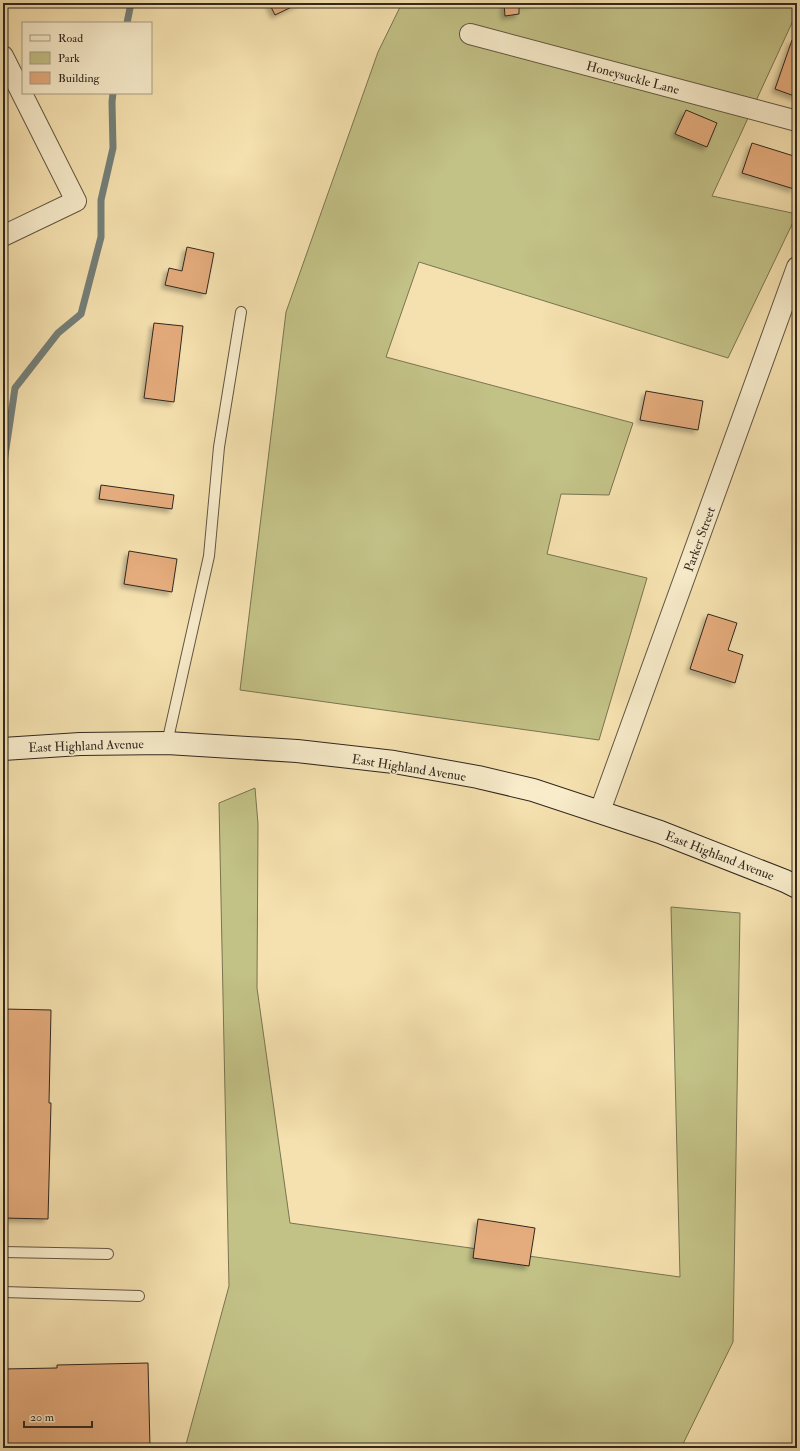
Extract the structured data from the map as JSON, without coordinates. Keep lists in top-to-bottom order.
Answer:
{
  "streets": {
    "street": ["Honeysuckle Lane", "Parker Street", "East Highland Avenue"]
  },
  "crossings": [
    ["Parker Street", "East Highland Avenue"]
  ],
  "legend": ["Road", "Park", "Building"],
  "scale_bar": "20 m"
}
